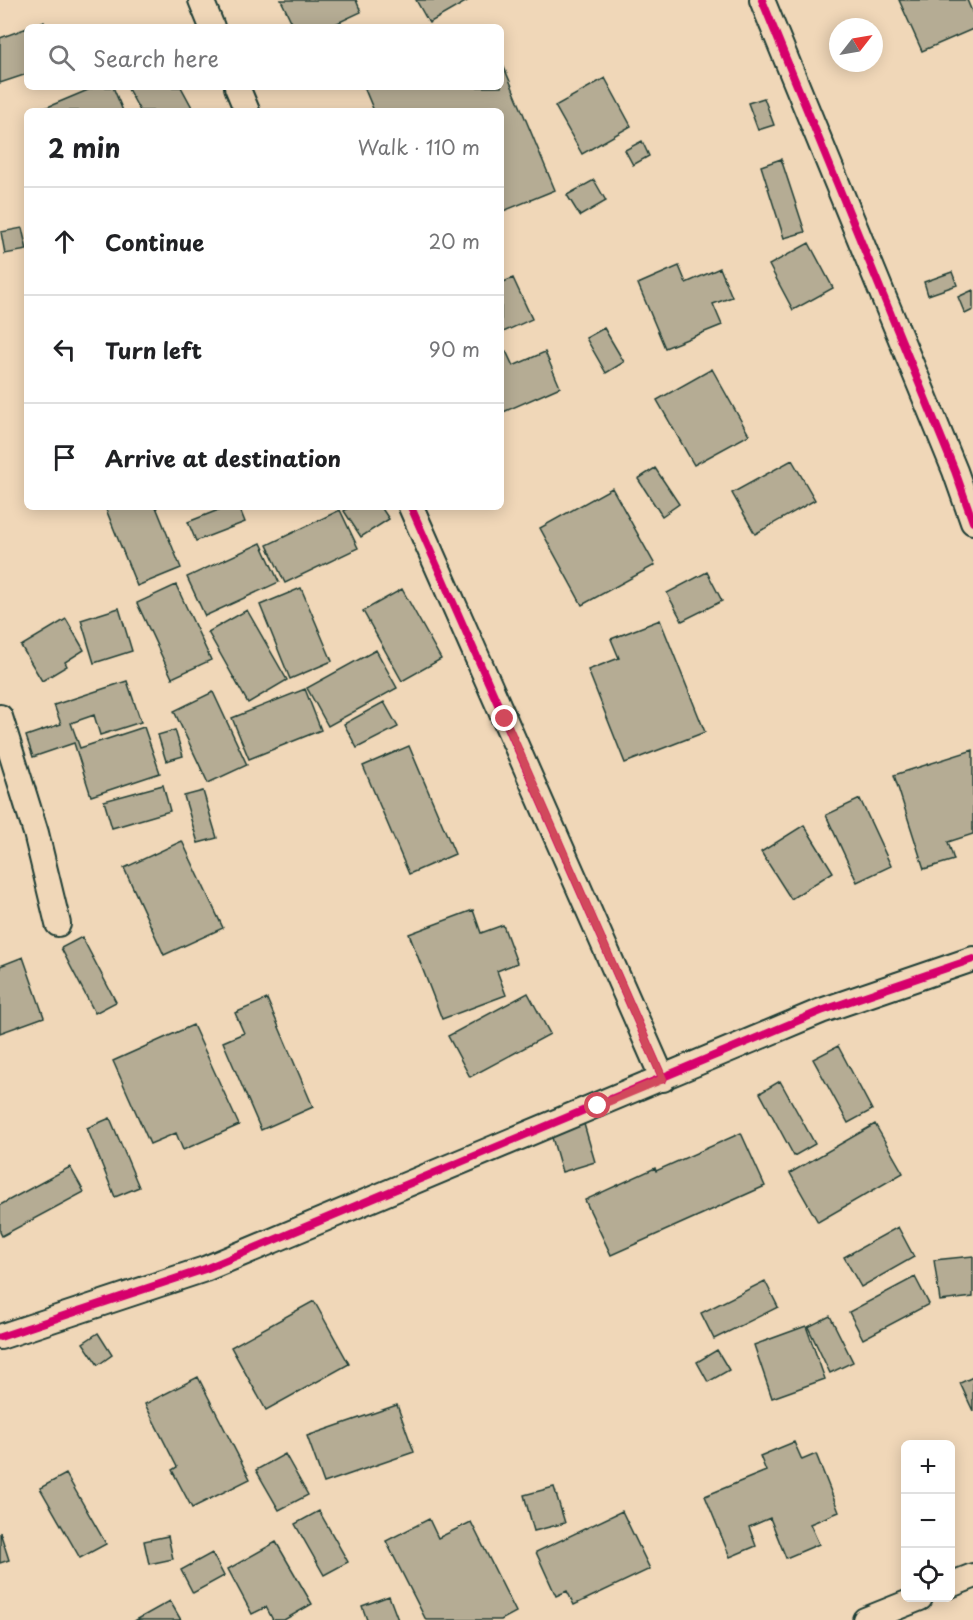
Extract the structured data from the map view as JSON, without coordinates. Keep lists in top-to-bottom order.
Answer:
{
  "north": "top right",
  "page": {
    "search": "Search here",
    "heading": ["2 min", "Walk · 110 m"],
    "list": [
      ["Continue", "20 m"],
      ["Turn left", "90 m"],
      "Arrive at destination"
    ],
    "map_buttons": ["+", "−"]
  }
}
